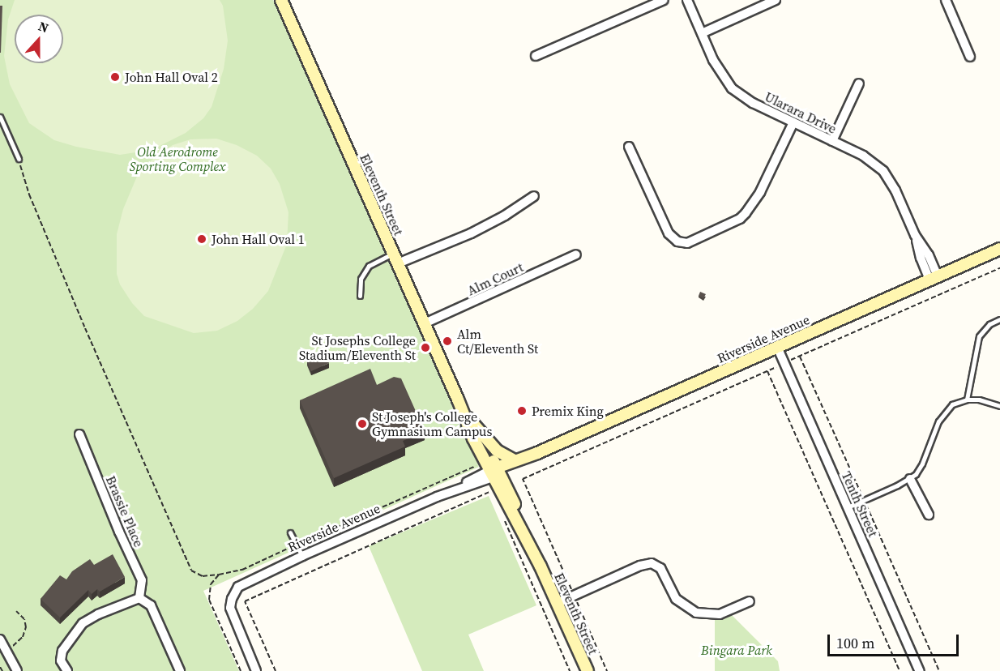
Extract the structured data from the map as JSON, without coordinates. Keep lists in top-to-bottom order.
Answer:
{
  "streets": {
    "main road": ["Eleventh Street", "Riverside Avenue"],
    "street": [
      "Ularara Drive",
      "Alm Court",
      "Tenth Street",
      "Brassie Place"
    ]
  },
  "crossings": [
    ["Ularara Drive", "Riverside Avenue"],
    ["Eleventh Street", "Alm Court"],
    ["Eleventh Street", "Riverside Avenue"],
    ["Riverside Avenue", "Tenth Street"]
  ],
  "parks": ["Old Aerodrome Sporting Complex", "Bingara Park"],
  "places": [
    "John Hall Oval 2",
    "John Hall Oval 1",
    "Alm Ct/Eleventh St",
    "St Josephs College Stadium/Eleventh St",
    "Premix King",
    "St Joseph's College Gymnasium Campus"
  ],
  "scale_bar": "100 m",
  "north": "top"
}
